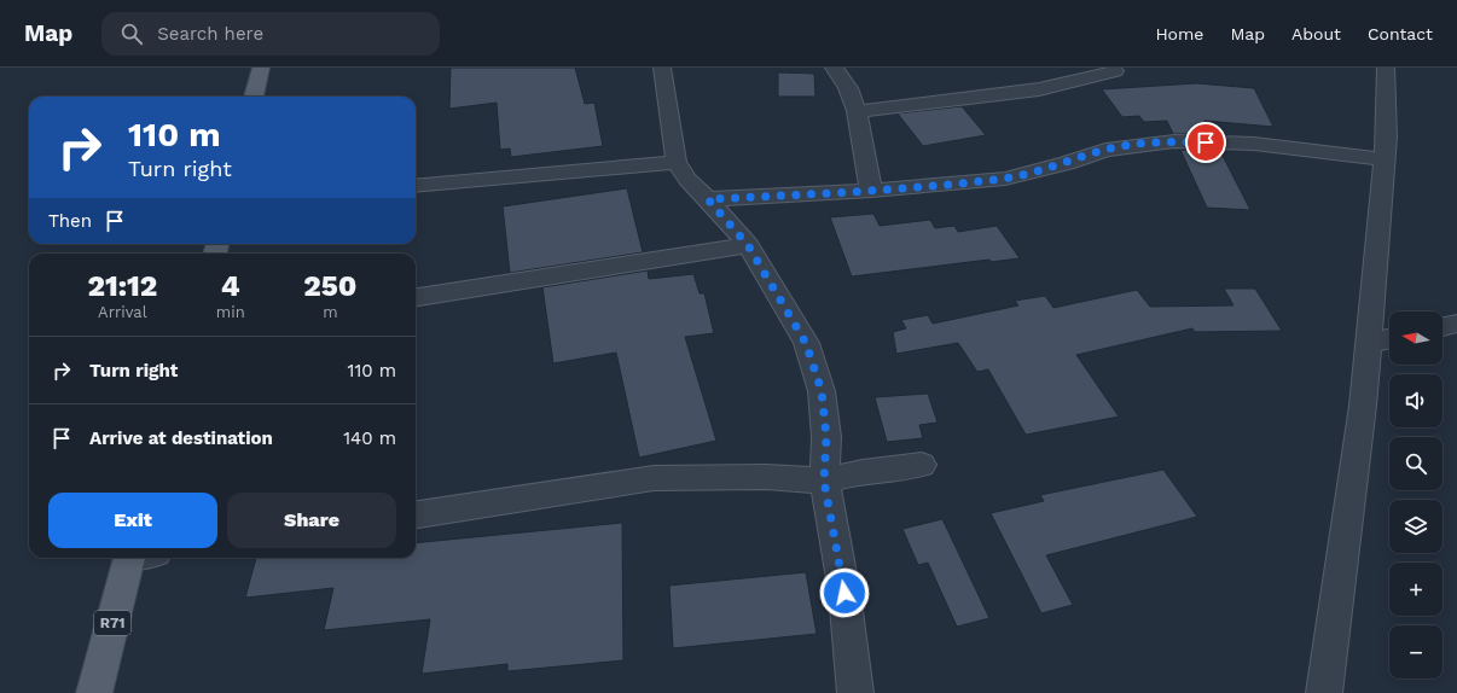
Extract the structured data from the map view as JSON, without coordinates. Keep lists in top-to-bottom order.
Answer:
{
  "streets": {
    "main road": ["R71"]
  },
  "north": "left",
  "page": {
    "header": "Map",
    "search": "Search here",
    "nav": [
      "Home",
      "Map",
      "About",
      "Contact"
    ],
    "turn": ["110 m", "Turn right"],
    "then": "Then",
    "eta": [
      "21:12",
      "Arrival",
      "4",
      "min",
      "250",
      "m"
    ],
    "map_buttons": ["+", "−"],
    "list": [
      {
        "name": "Turn right",
        "value": "110 m"
      },
      {
        "name": "Arrive at destination",
        "value": "140 m"
      }
    ],
    "buttons": ["Exit", "Share"]
  }
}
